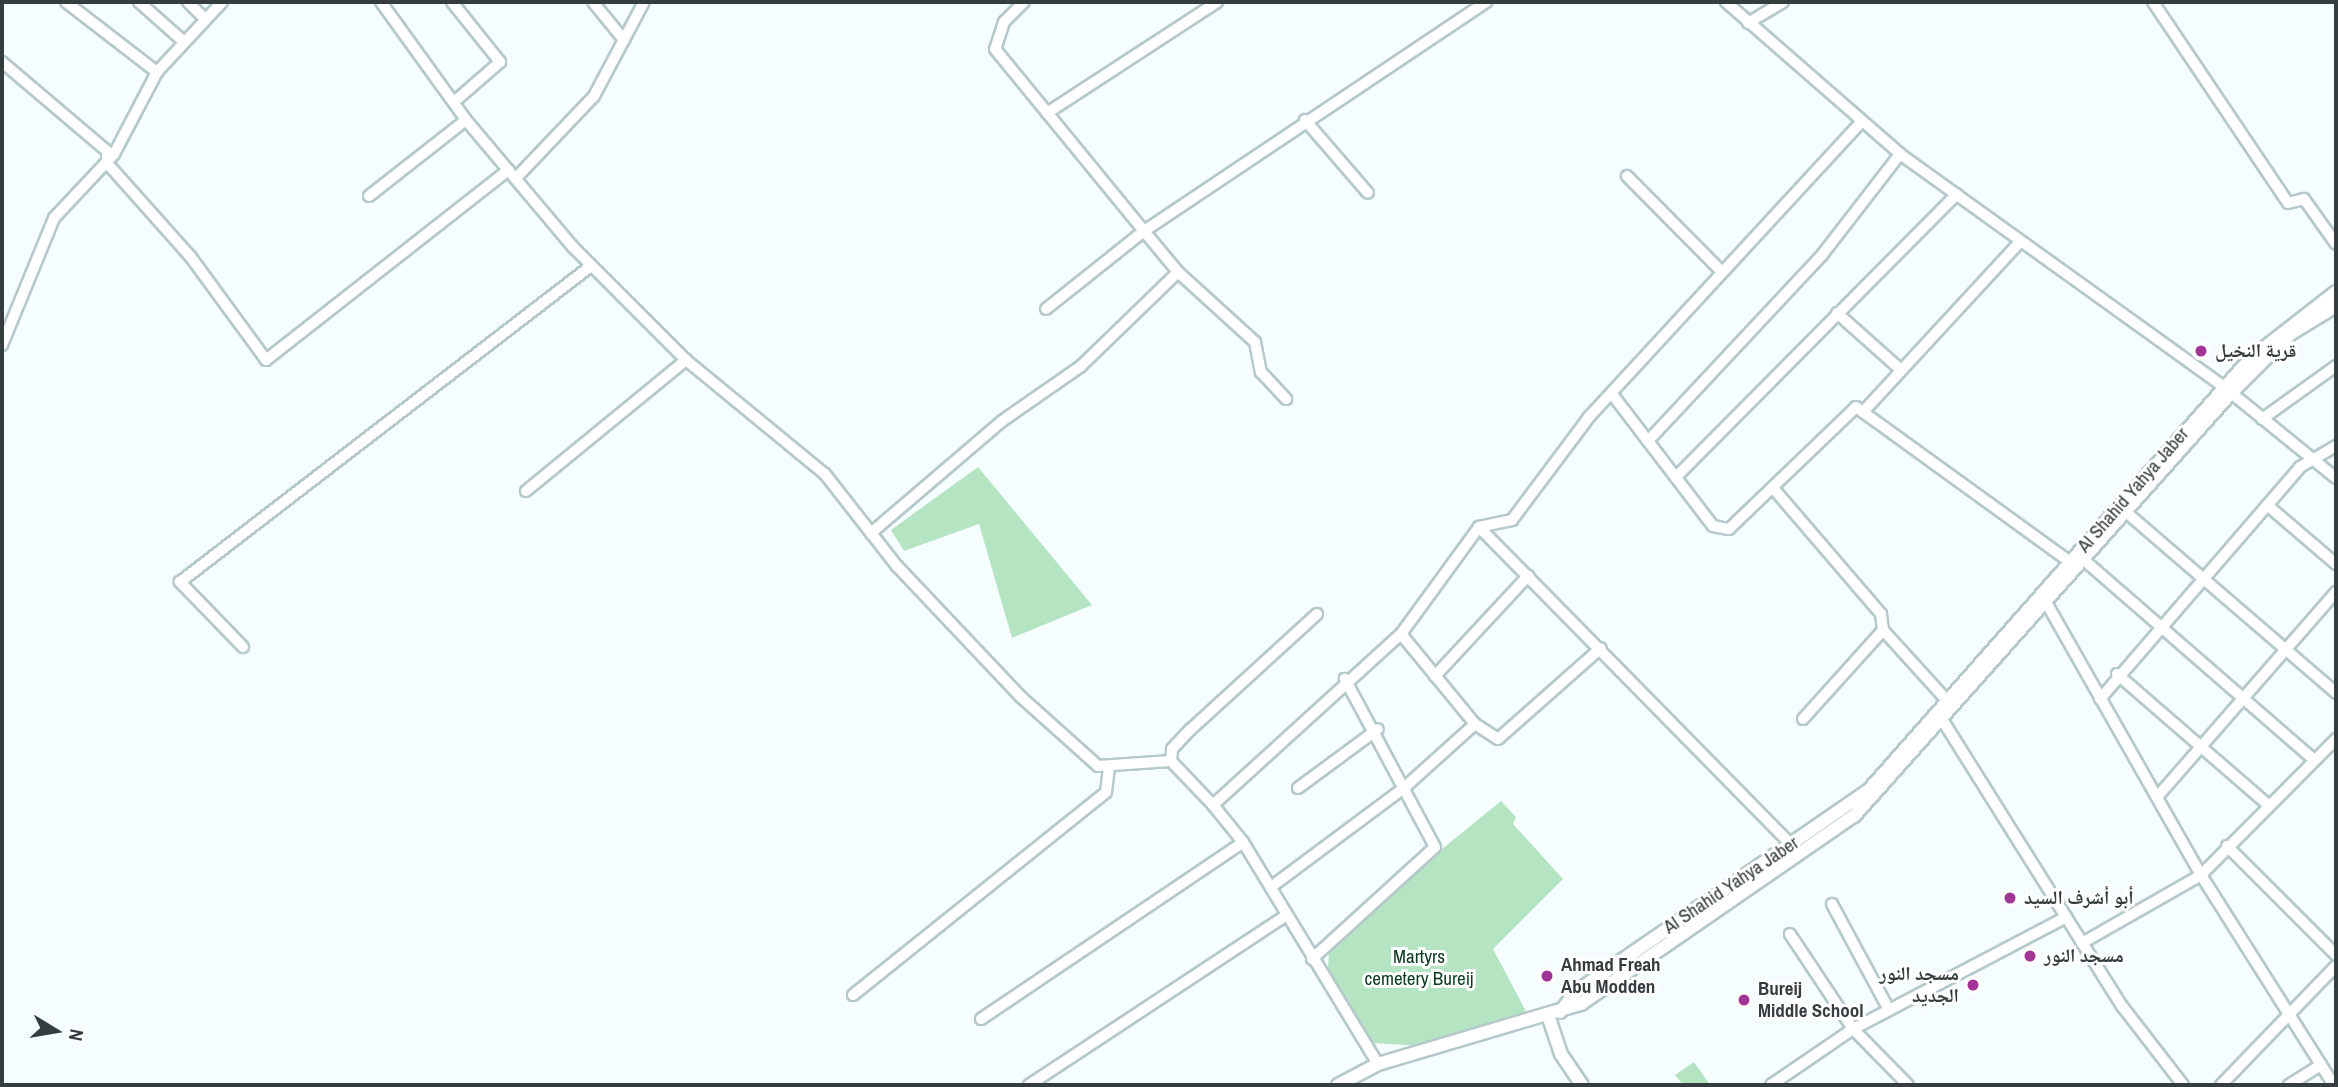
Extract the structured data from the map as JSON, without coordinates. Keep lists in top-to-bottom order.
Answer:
{
  "streets": {
    "street": ["Al Shahid Yahya Jaber"]
  },
  "parks": ["Martyrs cemetery Bureij"],
  "places": [
    "قرية النخيل",
    "أبو أشرف السيد",
    "مسجد النور",
    "Ahmad Freah Abu Modden",
    "مسجد النور الجديد",
    "Bureij Middle School"
  ],
  "north": "right"
}
